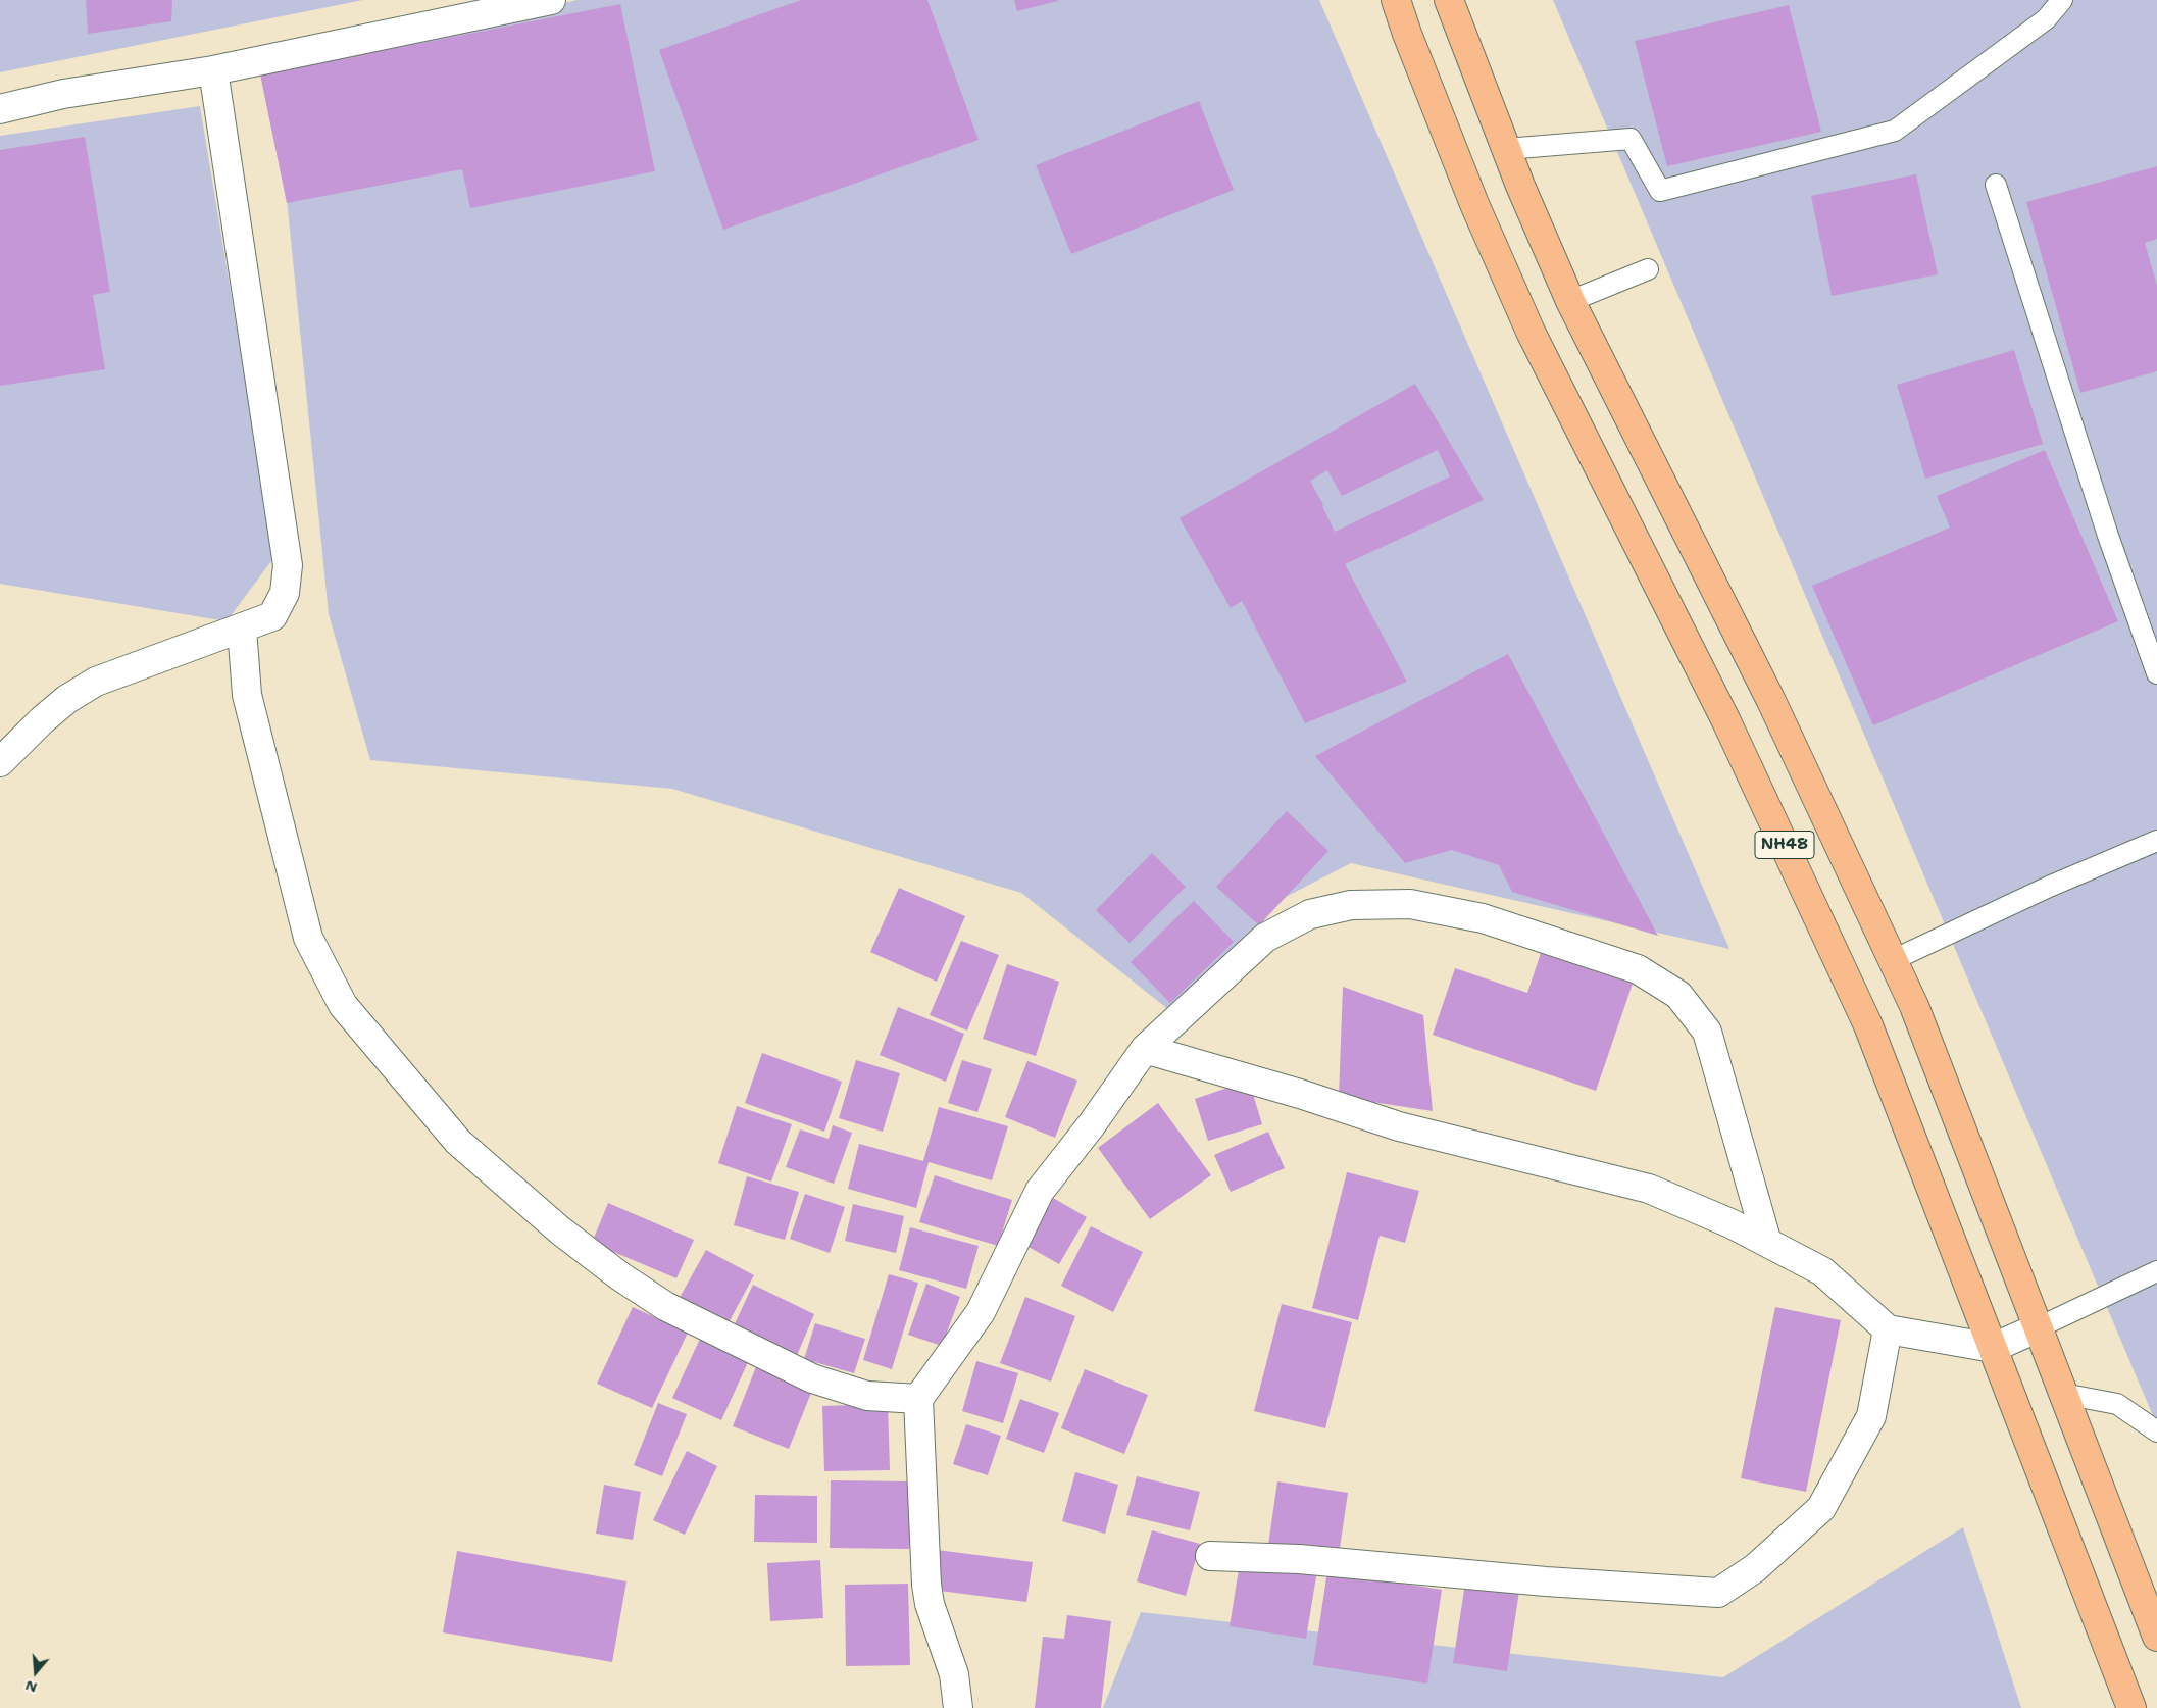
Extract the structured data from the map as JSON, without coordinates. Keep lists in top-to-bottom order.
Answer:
{
  "streets": {
    "highway": ["NH48"]
  },
  "north": "bottom"
}
